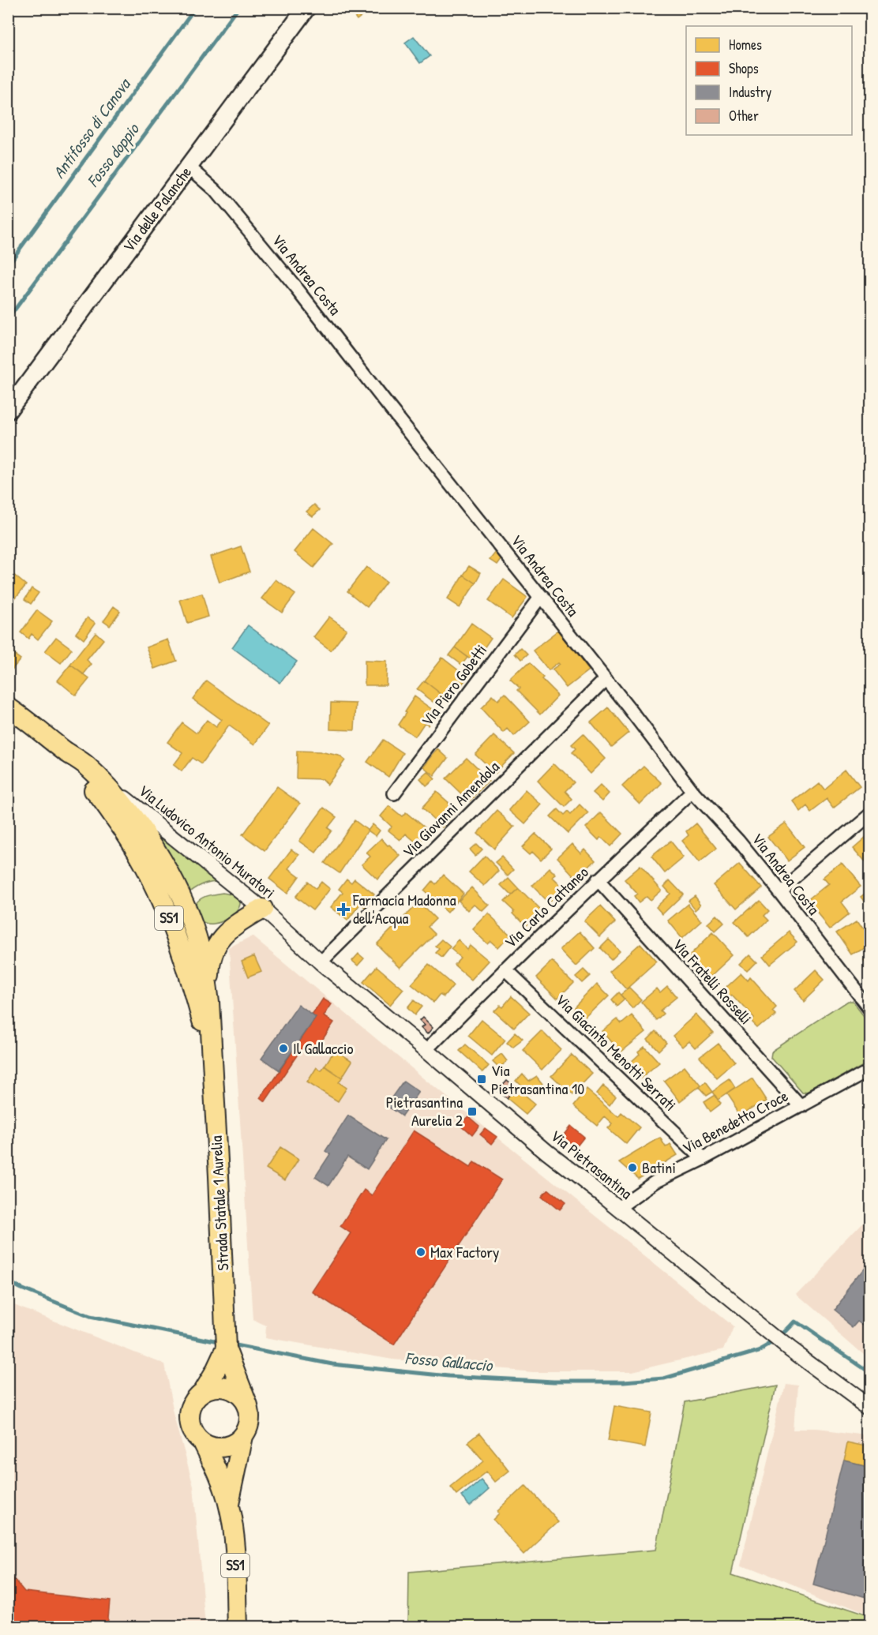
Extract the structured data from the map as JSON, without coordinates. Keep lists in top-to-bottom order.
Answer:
{
  "streets": {
    "main road": ["Via delle Palanche", "SS1", "Strada Statale 1 Aurelia"],
    "street": [
      "Via Andrea Costa",
      "Via Piero Gobetti",
      "Via Giovanni Amendola",
      "Via Ludovico Antonio Muratori",
      "Via Carlo Cattaneo",
      "Via Fratelli Rosselli",
      "Via Giacinto Menotti Serrati",
      "Via Benedetto Croce",
      "Via Pietrasantina"
    ]
  },
  "crossings": [
    ["Via delle Palanche", "Via Andrea Costa"],
    ["Via Andrea Costa", "Via Piero Gobetti"],
    ["Via Andrea Costa", "Via Giovanni Amendola"],
    ["Via Andrea Costa", "Via Carlo Cattaneo"],
    ["Via Giovanni Amendola", "Via Pietrasantina"],
    ["Via Ludovico Antonio Muratori", "Via Pietrasantina"],
    ["Via Ludovico Antonio Muratori", "Strada Statale 1 Aurelia"],
    ["Via Carlo Cattaneo", "Via Fratelli Rosselli"],
    ["Via Carlo Cattaneo", "Via Giacinto Menotti Serrati"],
    ["Via Carlo Cattaneo", "Via Pietrasantina"],
    ["SS1", "Strada Statale 1 Aurelia"],
    ["Via Fratelli Rosselli", "Via Benedetto Croce"],
    ["Via Giacinto Menotti Serrati", "Via Benedetto Croce"],
    ["Via Benedetto Croce", "Via Pietrasantina"]
  ],
  "water": ["Antifosso di Canova", "Fosso doppio", "Fosso Gallaccio"],
  "places": {
    "health": ["Farmacia Madonna dell'Acqua"],
    "other": ["Il Gallaccio", "Batini", "Max Factory"],
    "transit": ["Via Pietrasantina 10", "Pietrasantina Aurelia 2"]
  },
  "legend": [
    "Homes",
    "Shops",
    "Industry",
    "Other"
  ]
}
